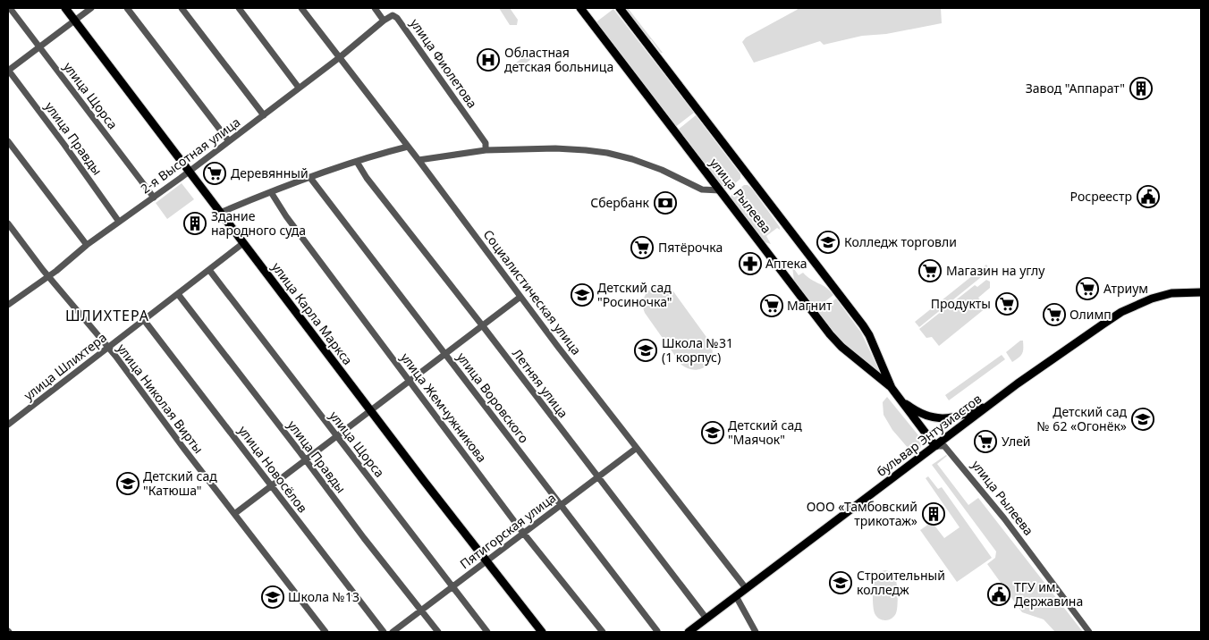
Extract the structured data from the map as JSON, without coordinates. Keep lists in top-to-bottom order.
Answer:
{
  "streets": {
    "main road": ["улица Рылеева", "улица Карла Маркса", "бульвар Энтузиастов"],
    "street": [
      "улица Фиолетова",
      "улица Щорса",
      "улица Правды",
      "2-я Высотная улица",
      "Социалистическая улица",
      "улица Шлихтера",
      "Летняя улица",
      "улица Воровского",
      "улица Николая Вирты",
      "улица Жемчужникова",
      "улица Новосёлов",
      "Пятигорская улица"
    ]
  },
  "crossings": [
    ["улица Фиолетова", "2-я Высотная улица"],
    ["улица Щорса", "2-я Высотная улица"],
    ["улица Щорса", "улица Шлихтера"],
    ["улица Щорса", "Пятигорская улица"],
    ["улица Правды", "2-я Высотная улица"],
    ["улица Правды", "улица Шлихтера"],
    ["улица Правды", "Пятигорская улица"],
    ["2-я Высотная улица", "Социалистическая улица"],
    ["2-я Высотная улица", "улица Карла Маркса"],
    ["2-я Высотная улица", "улица Николая Вирты"],
    ["улица Рылеева", "бульвар Энтузиастов"],
    ["Социалистическая улица", "бульвар Энтузиастов"],
    ["Социалистическая улица", "Пятигорская улица"],
    ["улица Карла Маркса", "улица Шлихтера"],
    ["улица Карла Маркса", "Пятигорская улица"],
    ["улица Шлихтера", "улица Николая Вирты"],
    ["улица Шлихтера", "улица Новосёлов"],
    ["Летняя улица", "бульвар Энтузиастов"],
    ["Летняя улица", "Пятигорская улица"],
    ["улица Воровского", "Пятигорская улица"],
    ["улица Жемчужникова", "Пятигорская улица"]
  ],
  "districts": ["ШЛИХТЕРА"],
  "places": {
    "hospital": ["Областная детская больница"],
    "building": ["Завод \"Аппарат\"", "Здание народного суда", "ООО «Тамбовский трикотаж»"],
    "supermarket": [
      "Деревянный",
      "Пятёрочка",
      "Магазин на углу",
      "Атриум",
      "Продукты",
      "Магнит",
      "Олимп",
      "Улей"
    ],
    "public building": ["Росреестр", "ТГУ им. Державина"],
    "bank": ["Сбербанк"],
    "school or university": [
      "Колледж торговли",
      "Детский сад \"Росиночка\"",
      "Школа №31 (1 корпус)",
      "Детский сад № 62 «Огонёк»",
      "Детский сад \"Маячок\"",
      "Детский сад \"Катюша\"",
      "Строительный колледж",
      "Школа №13"
    ],
    "pharmacy": ["Аптека"]
  }
}
